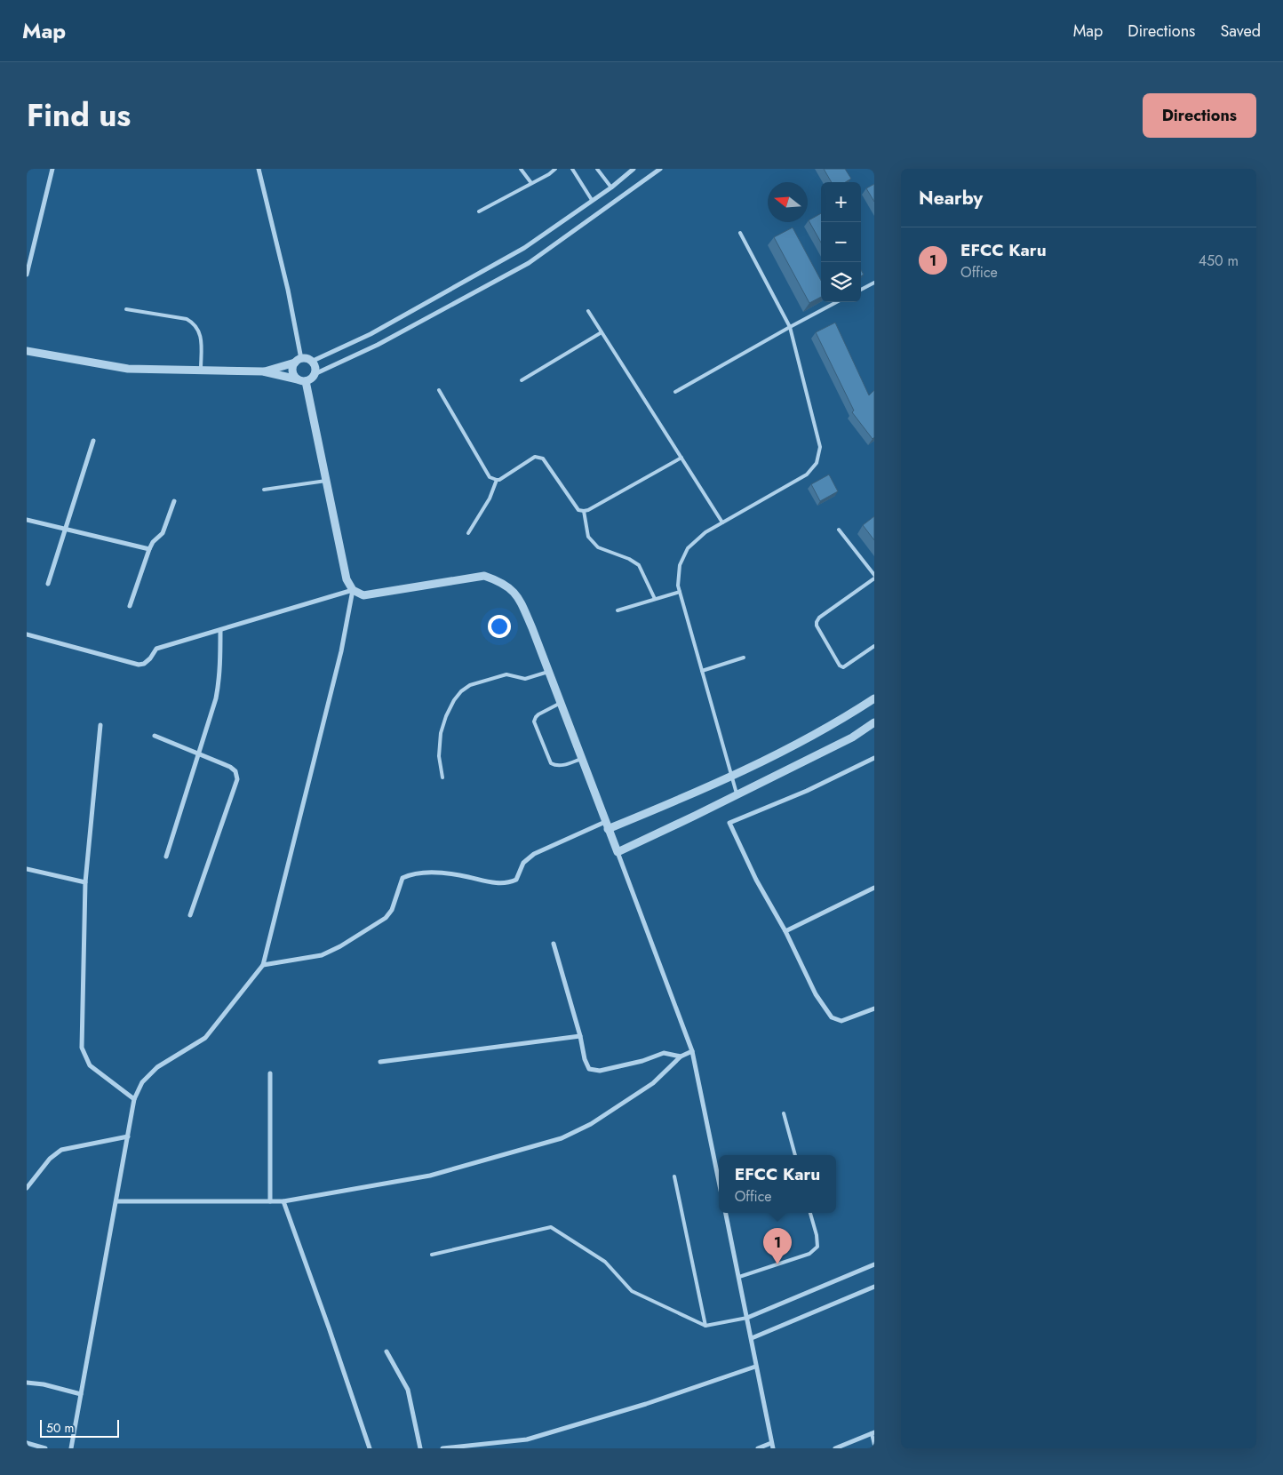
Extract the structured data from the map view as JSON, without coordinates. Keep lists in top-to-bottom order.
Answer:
{
  "scale_bar": "50 m",
  "north": "left",
  "page": {
    "header": "Map",
    "nav": ["Map", "Directions", "Saved"],
    "title": "Find us",
    "buttons": "Directions",
    "heading": "Nearby",
    "map_buttons": ["+", "−"],
    "list": [
      {
        "mark": "1",
        "name": "EFCC Karu",
        "note": "Office",
        "value": "450 m"
      }
    ],
    "popup": ["EFCC Karu", "Office"],
    "pins": "1",
    "scale": "50 m"
  }
}
